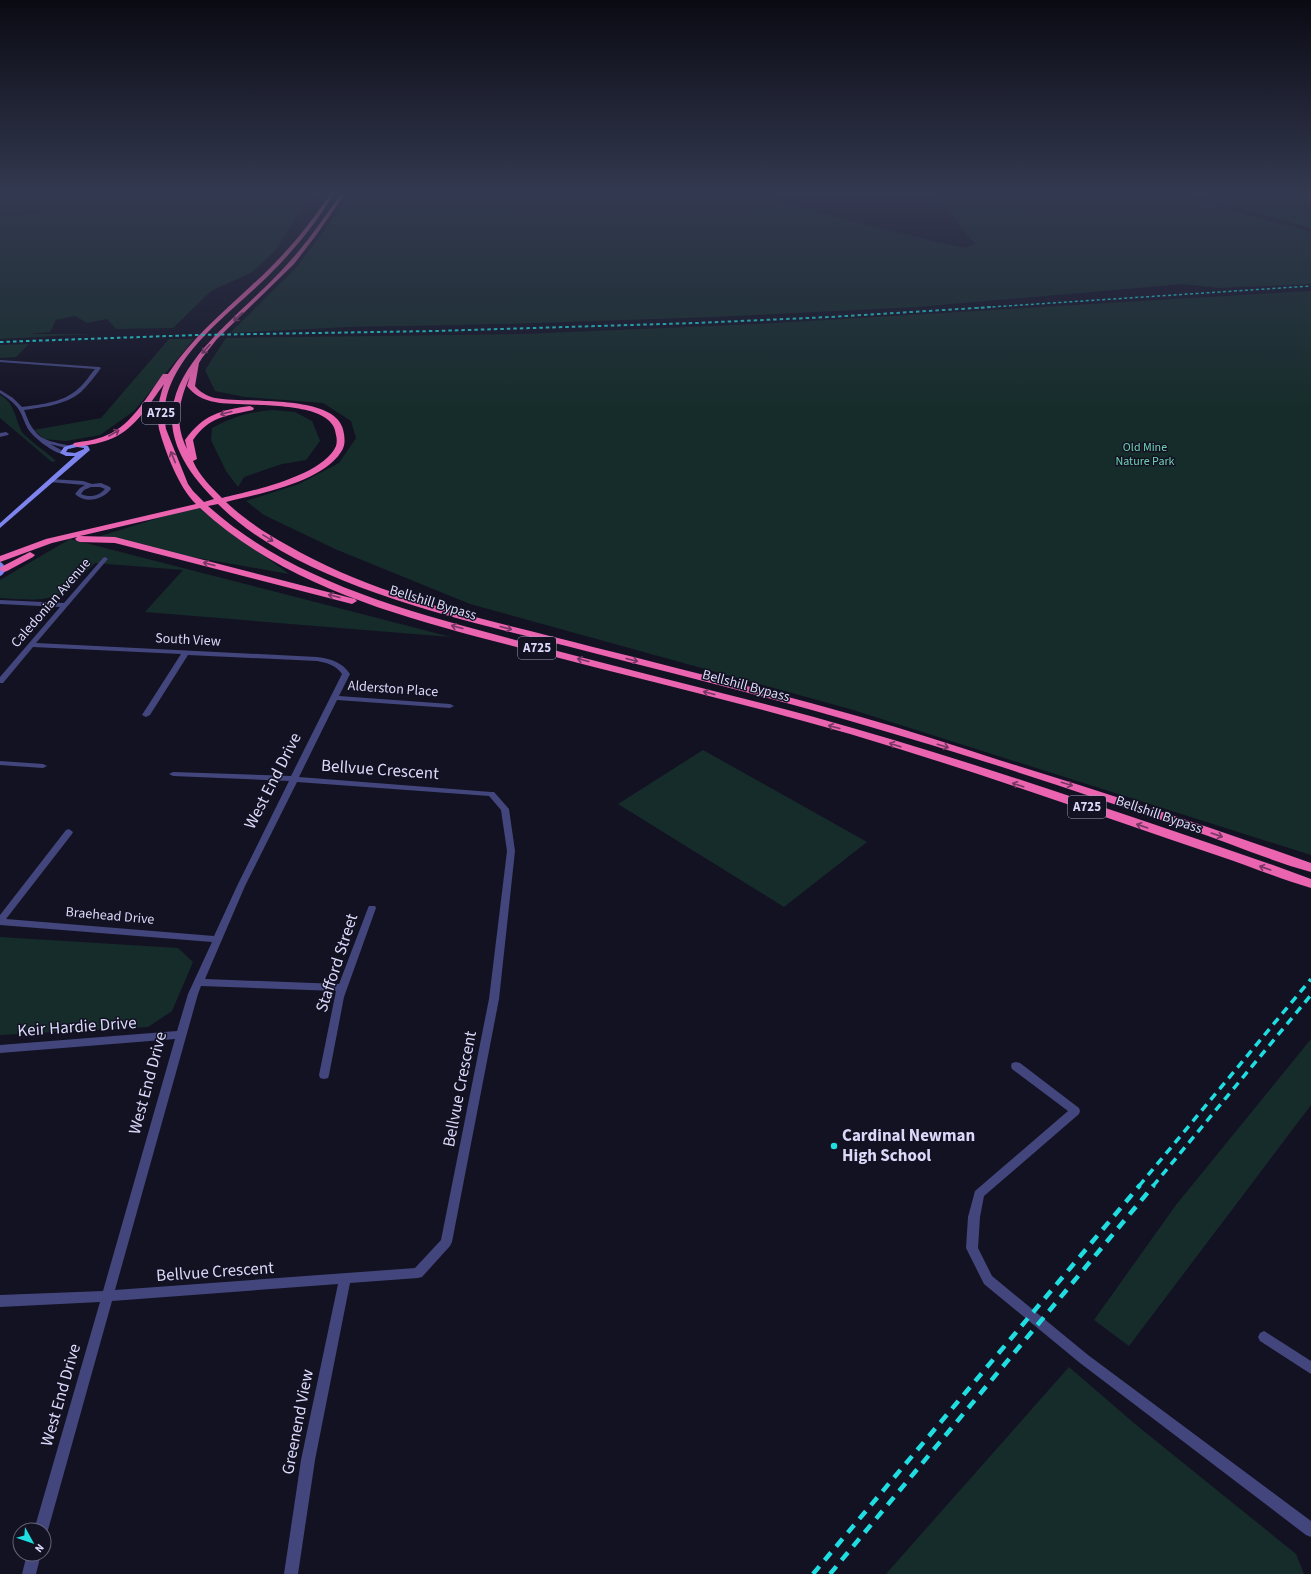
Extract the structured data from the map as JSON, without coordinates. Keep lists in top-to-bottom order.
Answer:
{
  "streets": {
    "highway": ["A725", "Bellshill Bypass"],
    "street": [
      "Caledonian Avenue",
      "South View",
      "Alderston Place",
      "Bellvue Crescent",
      "West End Drive",
      "Braehead Drive",
      "Stafford Street",
      "Keir Hardie Drive",
      "Greenend View"
    ]
  },
  "crossings": [
    ["A725", "Bellshill Bypass"],
    ["Caledonian Avenue", "South View"],
    ["South View", "West End Drive"],
    ["Alderston Place", "West End Drive"],
    ["Bellvue Crescent", "West End Drive"],
    ["Bellvue Crescent", "Greenend View"],
    ["West End Drive", "Braehead Drive"],
    ["West End Drive", "Keir Hardie Drive"]
  ],
  "parks": ["Old Mine Nature Park"],
  "places": ["Cardinal Newman High School"],
  "north": "bottom right"
}
